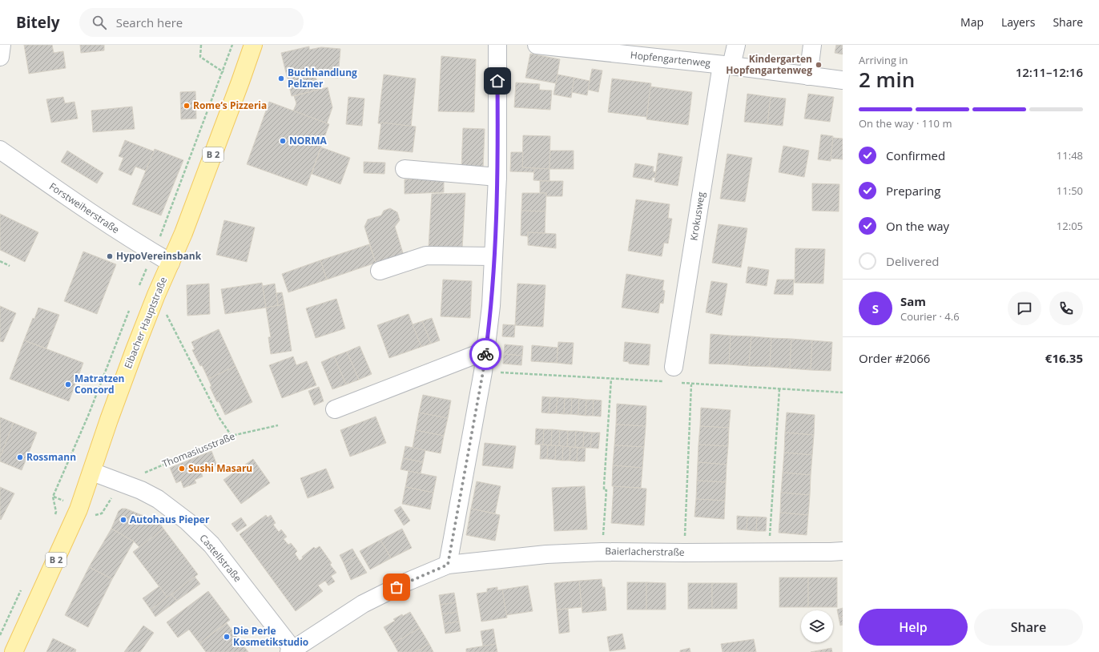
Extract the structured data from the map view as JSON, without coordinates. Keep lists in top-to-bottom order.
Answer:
{
  "streets": {
    "main road": ["B 2", "Eibacher Hauptstraße"],
    "street": [
      "Hopfengartenweg",
      "Forstweiherstraße",
      "Krokusweg",
      "Baierlacherstraße",
      "Castellstraße"
    ],
    "path": ["Thomasiusstraße"]
  },
  "crossings": [
    ["Hopfengartenweg", "Krokusweg"],
    ["Forstweiherstraße", "Eibacher Hauptstraße"],
    ["Eibacher Hauptstraße", "Castellstraße"],
    ["Thomasiusstraße", "Castellstraße"],
    ["Baierlacherstraße", "Castellstraße"]
  ],
  "places": [
    "Kindergarten Hopfengartenweg",
    "Buchhandlung Pelzner",
    "Rome‘s Pizzeria",
    "NORMA",
    "HypoVereinsbank",
    "Matratzen Concord",
    "Rossmann",
    "Sushi Masaru",
    "Autohaus Pieper",
    "Die Perle Kosmetikstudio"
  ],
  "page": {
    "header": "Bitely",
    "search": "Search here",
    "nav": ["Map", "Layers", "Share"],
    "heading": ["2 min", "Arriving in", "12:11–12:16"],
    "panel": [
      "Sam",
      "Courier · 4.6",
      "Order #2066",
      "€16.35"
    ],
    "bar": "On the way · 110 m",
    "list": [
      ["Confirmed", "11:48"],
      ["Preparing", "11:50"],
      ["On the way", "12:05"],
      "Delivered"
    ],
    "round": "S",
    "buttons": ["Help", "Share"]
  }
}
